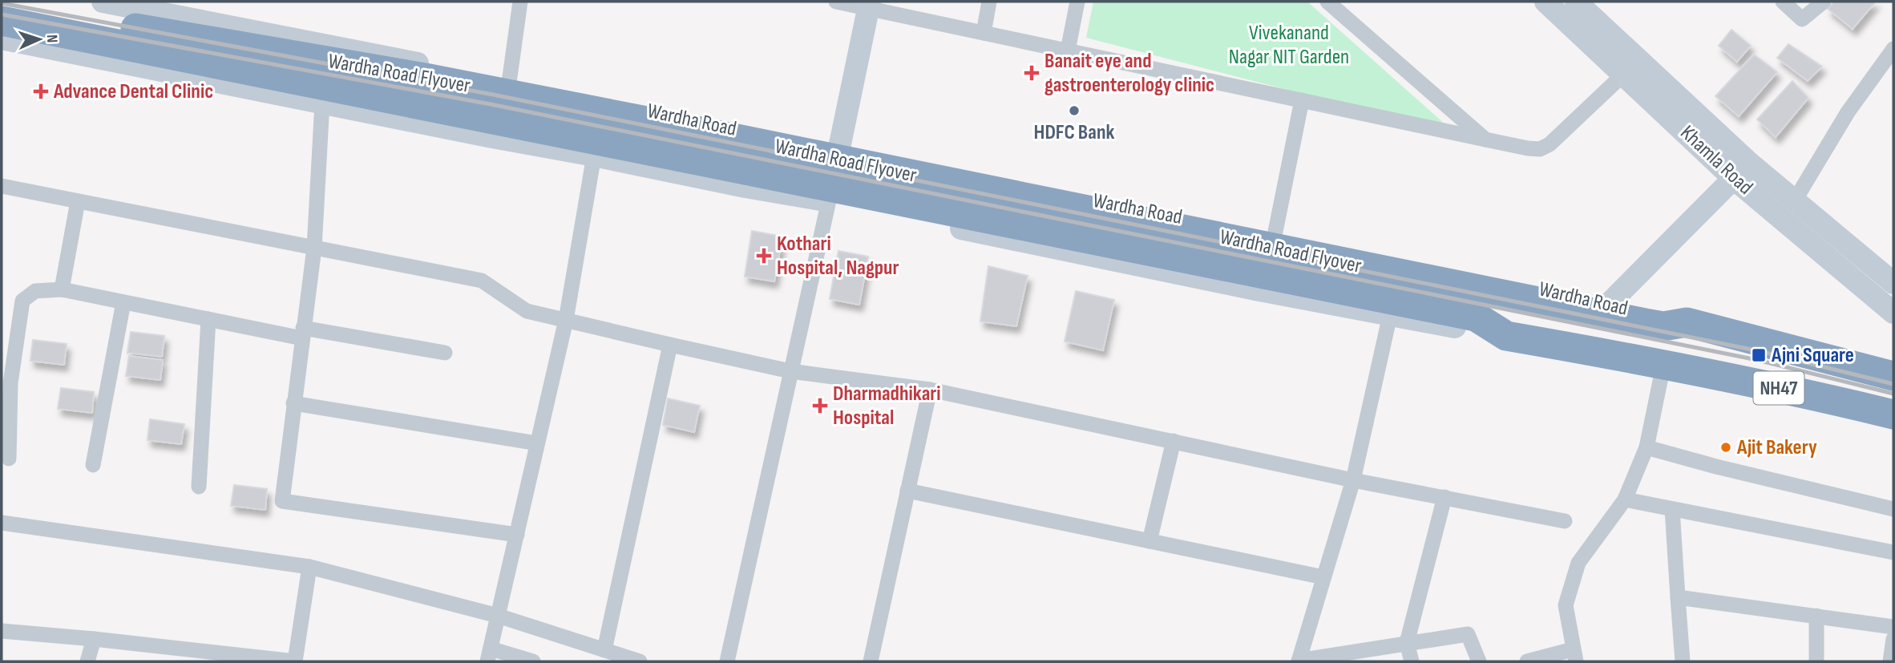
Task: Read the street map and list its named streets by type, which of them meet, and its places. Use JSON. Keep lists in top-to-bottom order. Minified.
{"streets":{"highway":["Wardha Road Flyover","Wardha Road","NH47"],"street":["Khamla Road"]},"crossings":[["Wardha Road Flyover","Wardha Road"],["Wardha Road Flyover","NH47"]],"parks":["Vivekanand Nagar NIT Garden"],"places":{"health":["Banait eye and gastroenterology clinic","Advance Dental Clinic","Kothari Hospital, Nagpur","Dharmadhikari Hospital"],"other":["HDFC Bank","Ajit Bakery"],"transit":["Ajni Square"]},"north":"right"}
